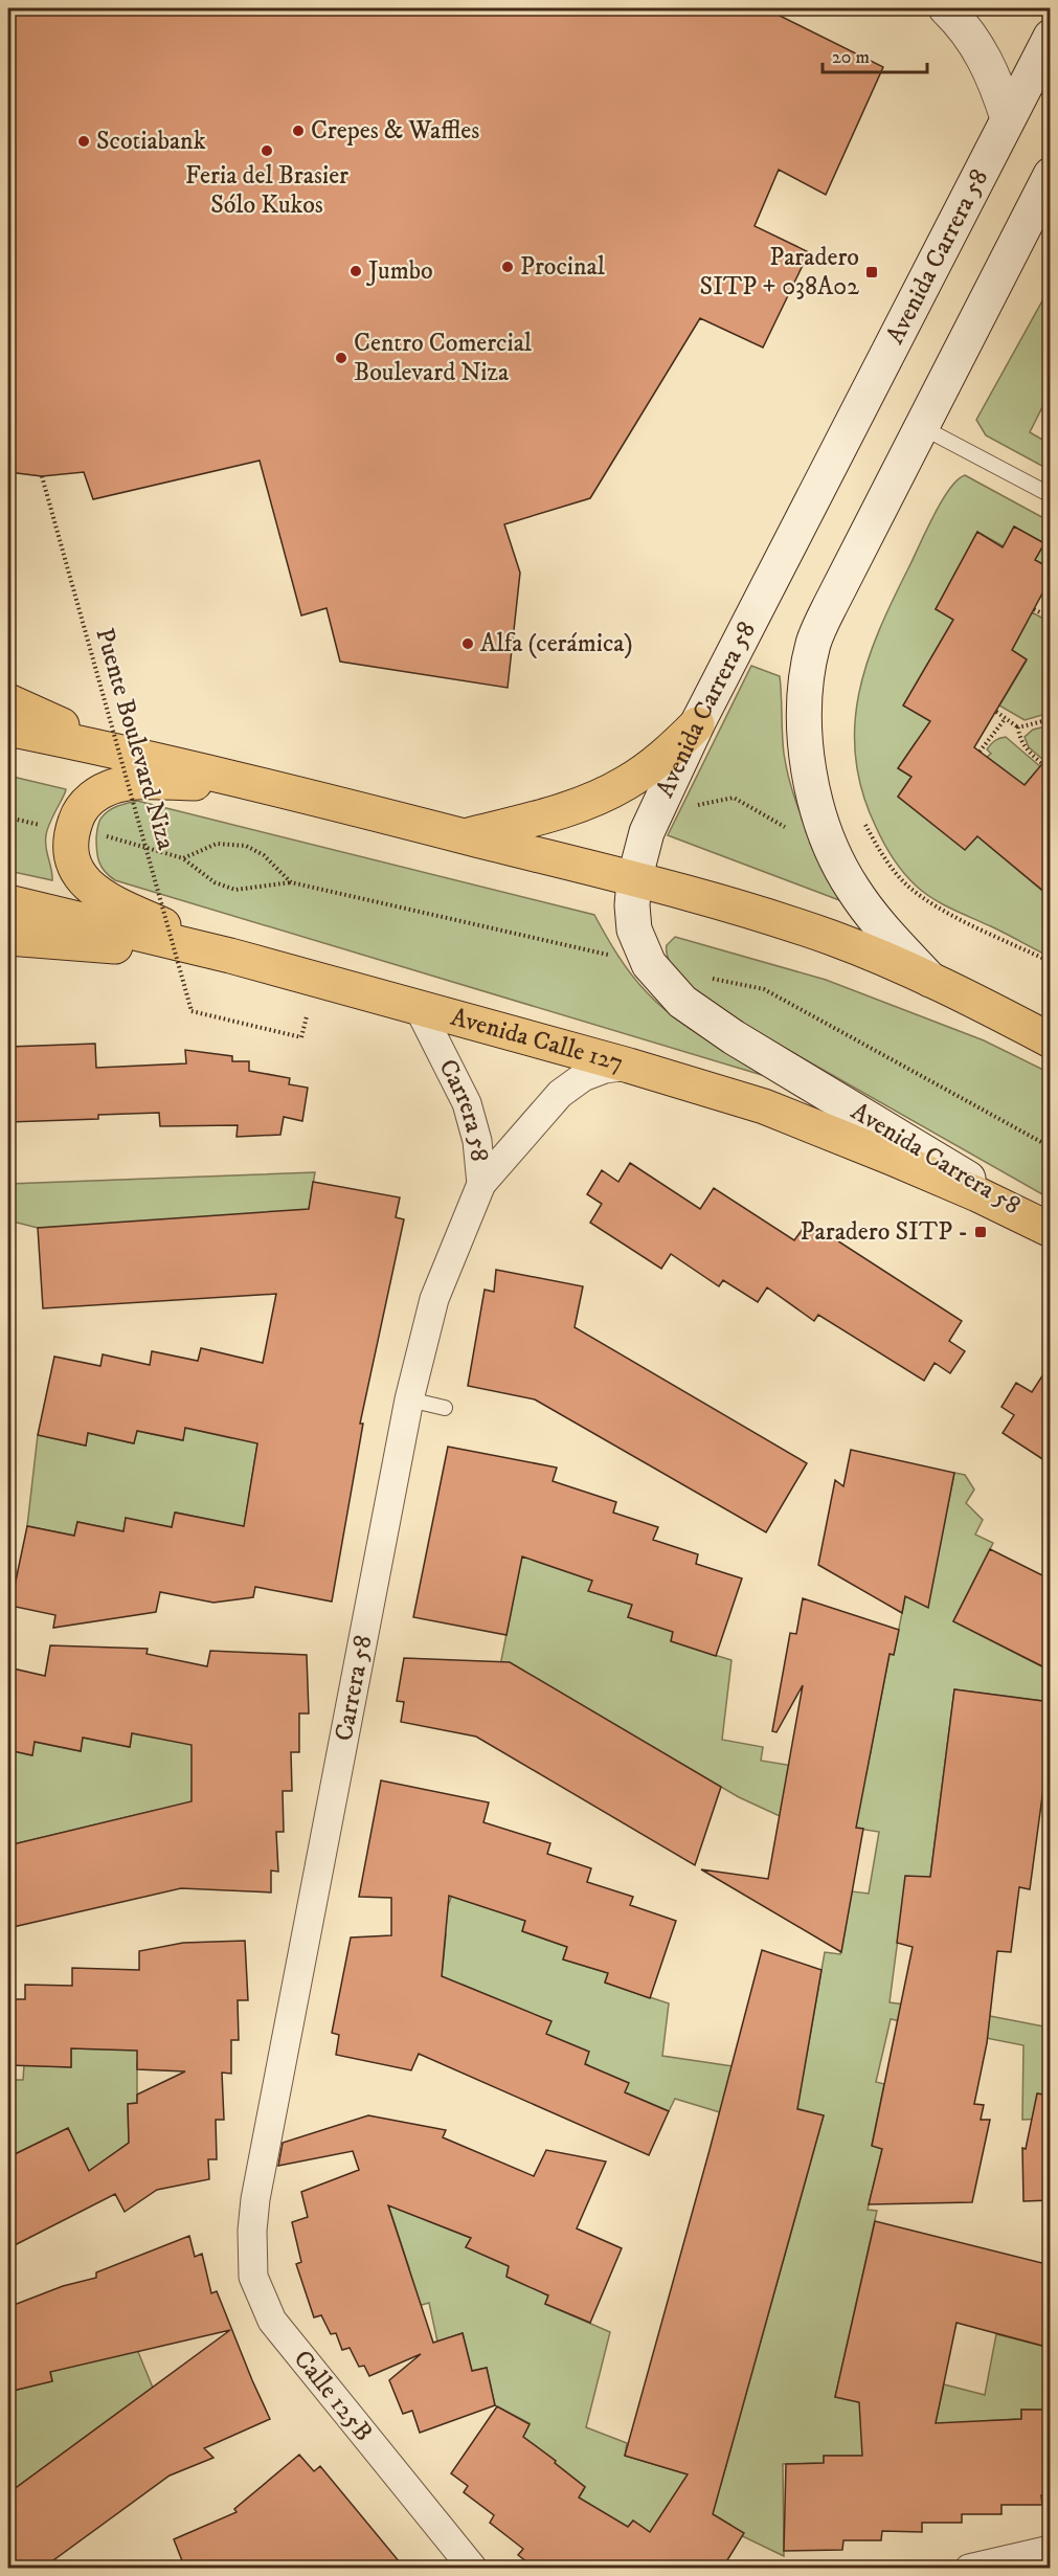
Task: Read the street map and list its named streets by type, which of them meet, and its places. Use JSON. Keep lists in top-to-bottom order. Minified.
{"streets":{"main road":["Avenida Carrera 58","Avenida Calle 127"],"street":["Carrera 58","Calle 125B"],"path":["Puente Boulevard Niza"]},"crossings":[["Avenida Carrera 58","Avenida Calle 127"],["Avenida Calle 127","Carrera 58"],["Carrera 58","Calle 125B"]],"places":{"other":["Crepes & Waffles","Scotiabank","Feria del Brasier Sólo Kukos","Procinal","Jumbo","Centro Comercial Boulevard Niza","Alfa (cerámica)"],"transit":["Paradero SITP + 038A02","Paradero SITP -"]},"scale_bar":"20 m"}
